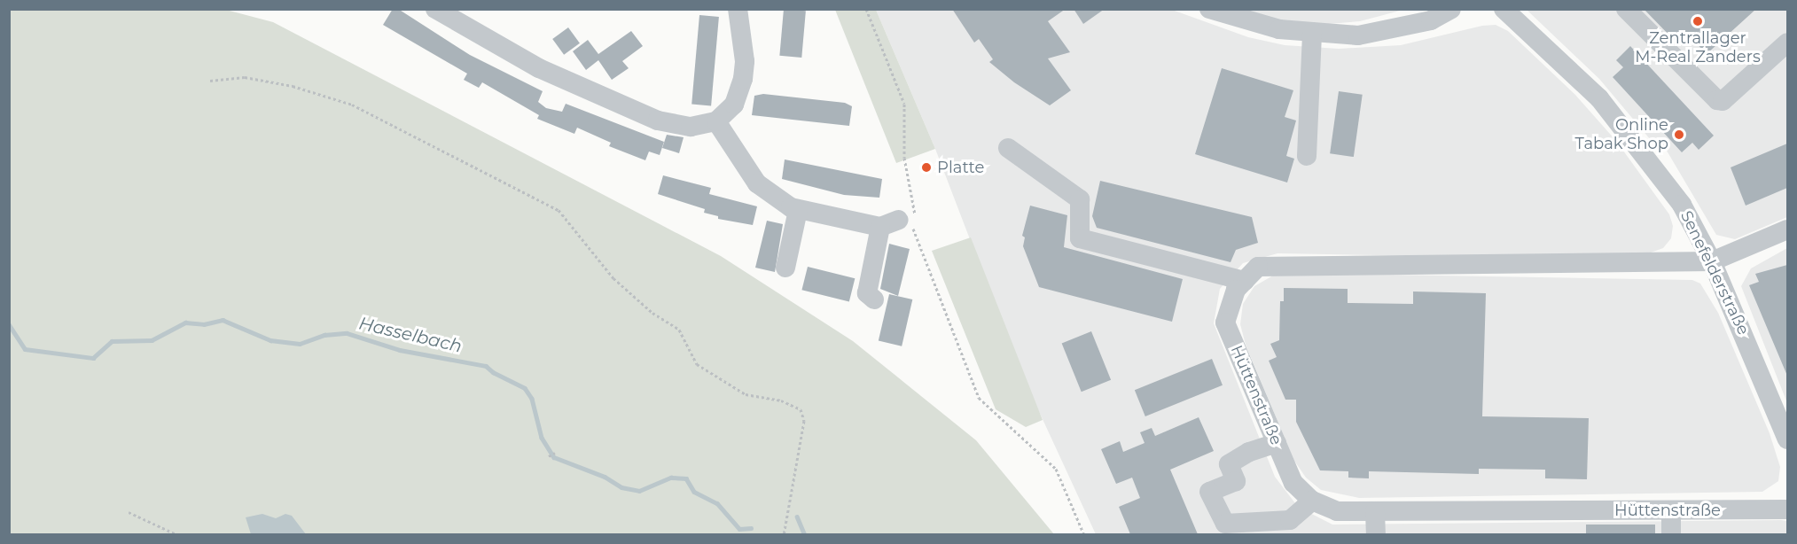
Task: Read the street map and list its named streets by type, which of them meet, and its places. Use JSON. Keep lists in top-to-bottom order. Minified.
{"streets":{"street":["Senefelderstraße","Hüttenstraße"]},"crossings":[["Senefelderstraße","Hüttenstraße"]],"water":["Hasselbach"],"places":["Zentrallager M-Real Zanders","Online Tabak Shop","Platte"]}
